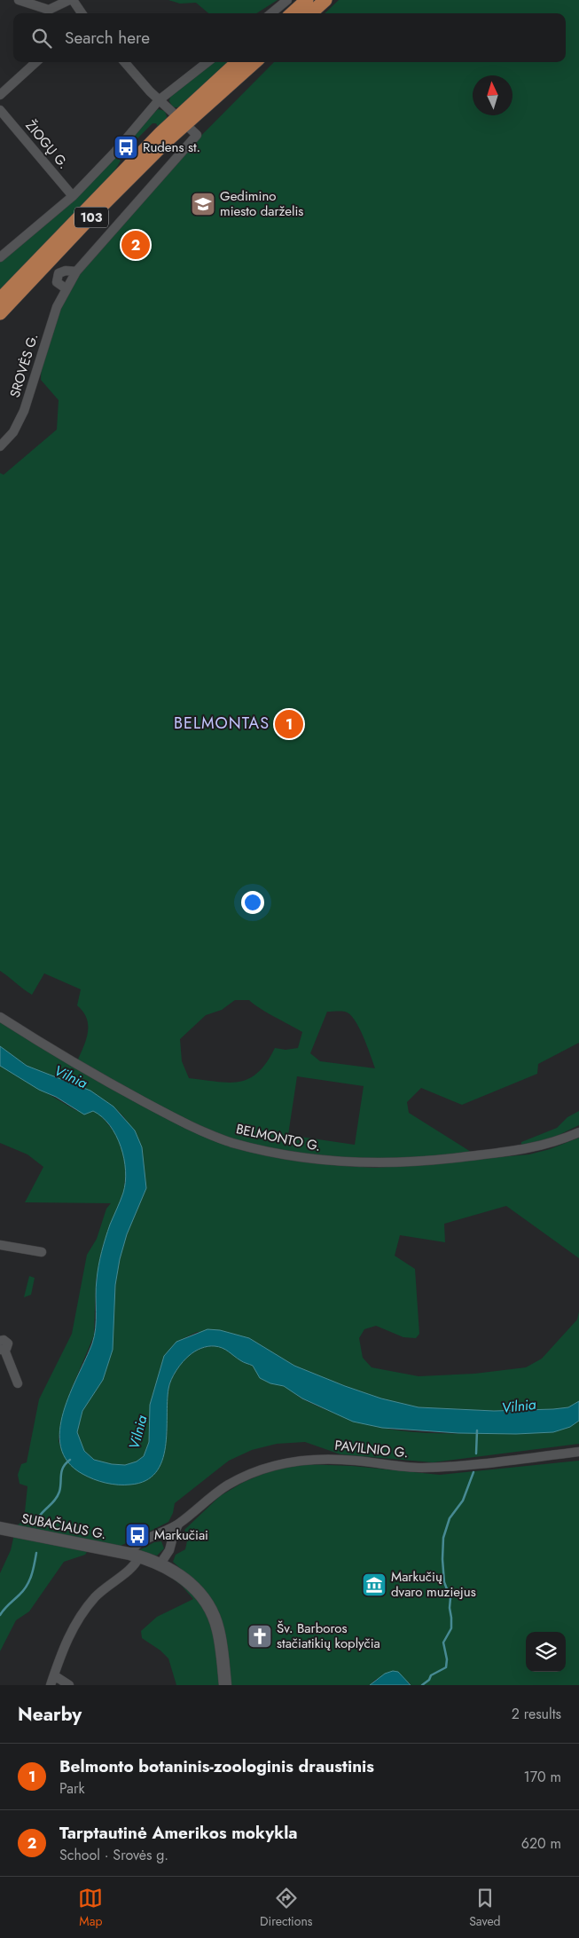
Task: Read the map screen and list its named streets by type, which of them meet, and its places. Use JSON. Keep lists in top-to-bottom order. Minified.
{"streets":{"main road":["103"],"street":["ŽIOGŲ G.","SROVĖS G.","BELMONTO G.","PAVILNIO G.","SUBAČIAUS G."]},"crossings":[["103","SROVĖS G."],["PAVILNIO G.","SUBAČIAUS G."]],"districts":["BELMONTAS"],"water":["Vilnia"],"places":{"bus stop":["Rudens st.","Markučiai"],"school or university":["Gedimino miesto darželis"],"museum":["Markučių dvaro muziejus"],"church":["Šv. Barboros stačiatikių koplyčia"]},"north":"top","page":{"search":"Search here","pins":["2","1"],"heading":["Nearby","2 results"],"list":[{"mark":"1","name":"Belmonto botaninis-zoologinis draustinis","note":"Park","value":"170 m"},{"mark":"2","name":"Tarptautinė Amerikos mokykla","note":"School · Srovės g.","value":"620 m"}],"nav":["Map","Directions","Saved"]}}
